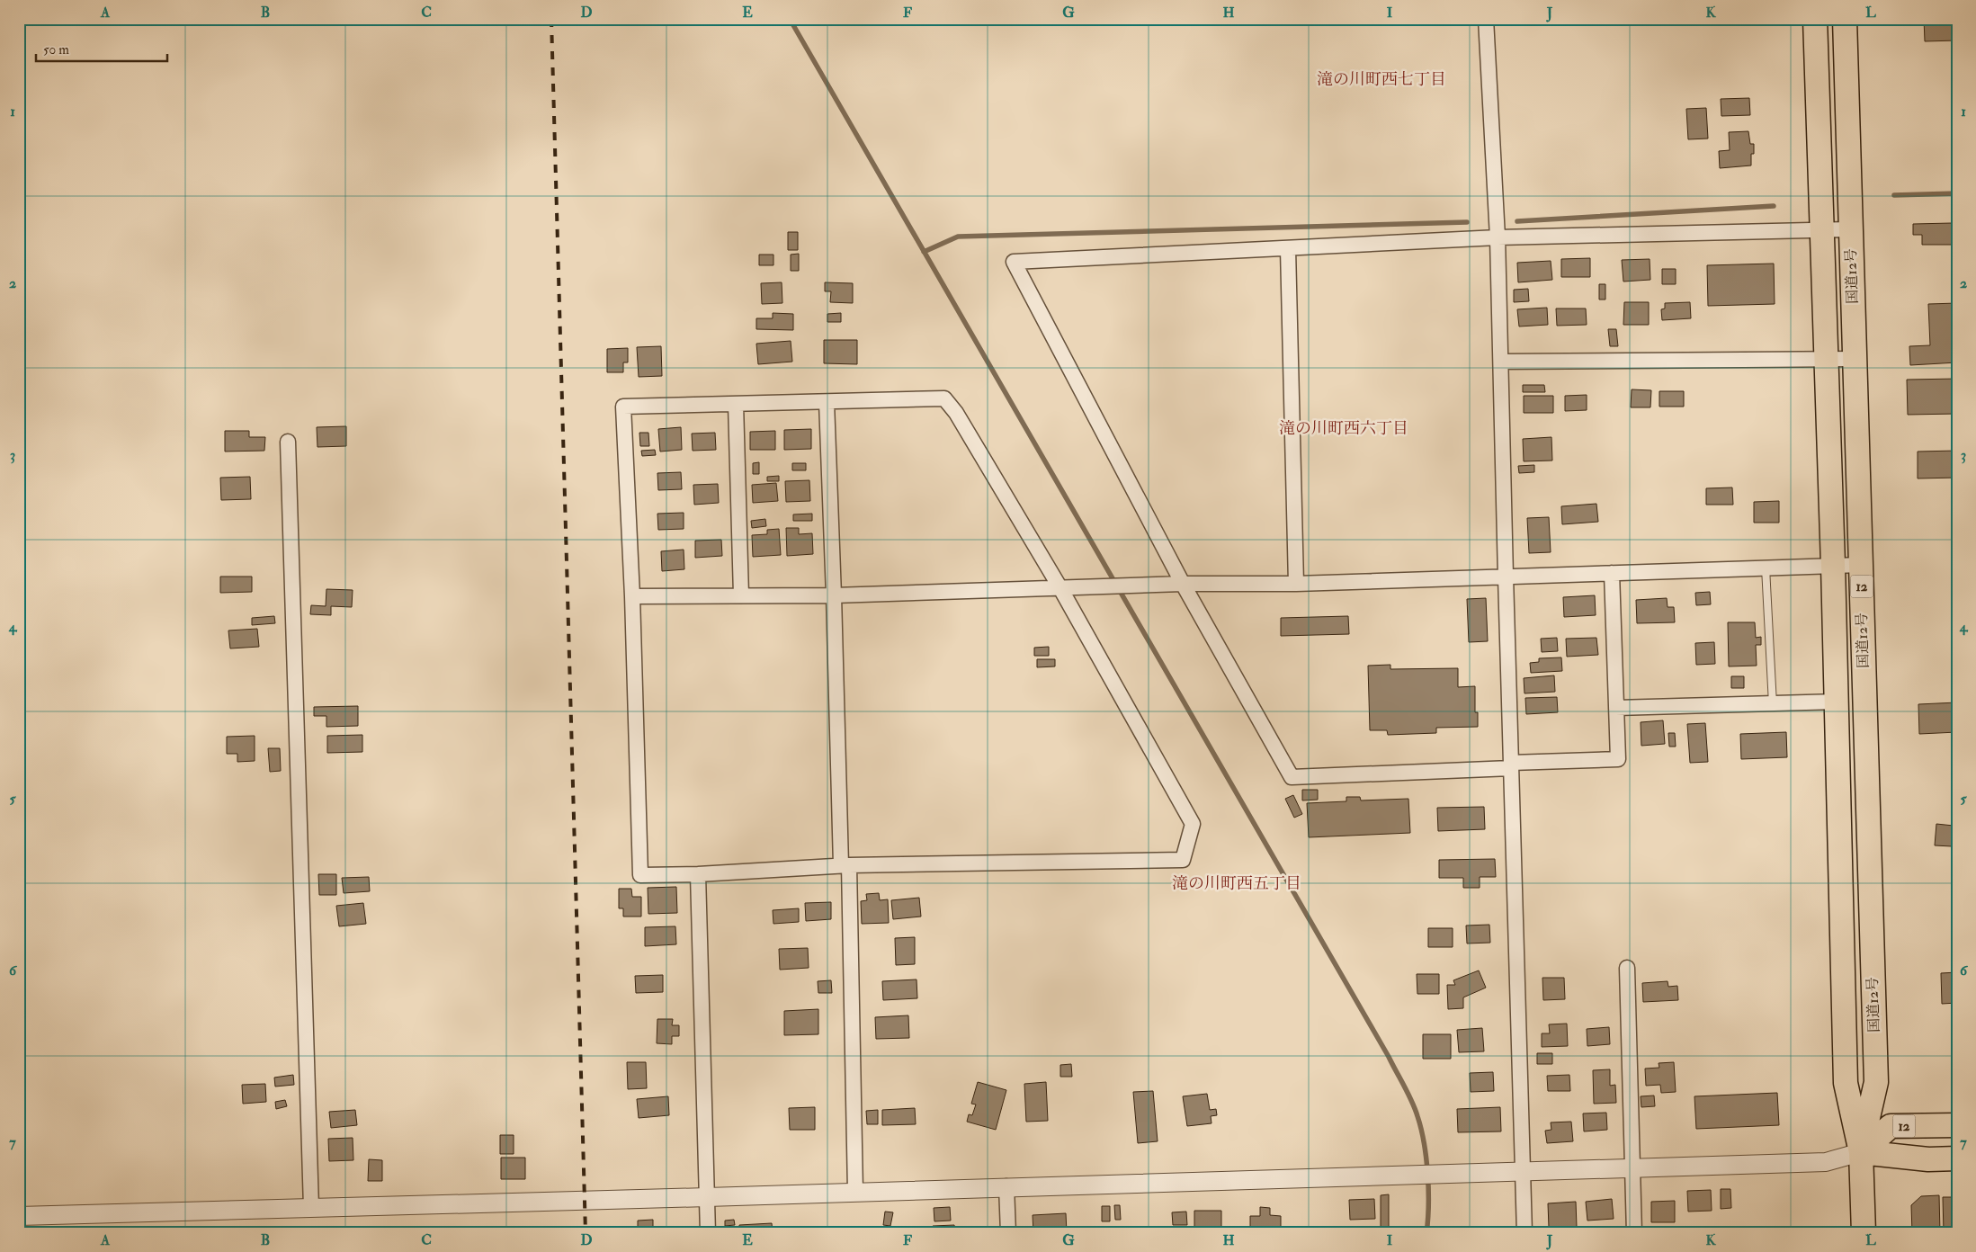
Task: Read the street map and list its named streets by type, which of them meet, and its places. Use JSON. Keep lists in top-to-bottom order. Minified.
{"streets":{"highway":["国道12号","12"]},"crossings":[["国道12号","12"]],"districts":["滝の川町西七丁目","滝の川町西六丁目","滝の川町西五丁目"],"scale_bar":"50 m","grid":{"columns":["A","B","C","D","E","F","G","H","I","J","K","L"],"rows":["1","2","3","4","5","6","7"]}}
